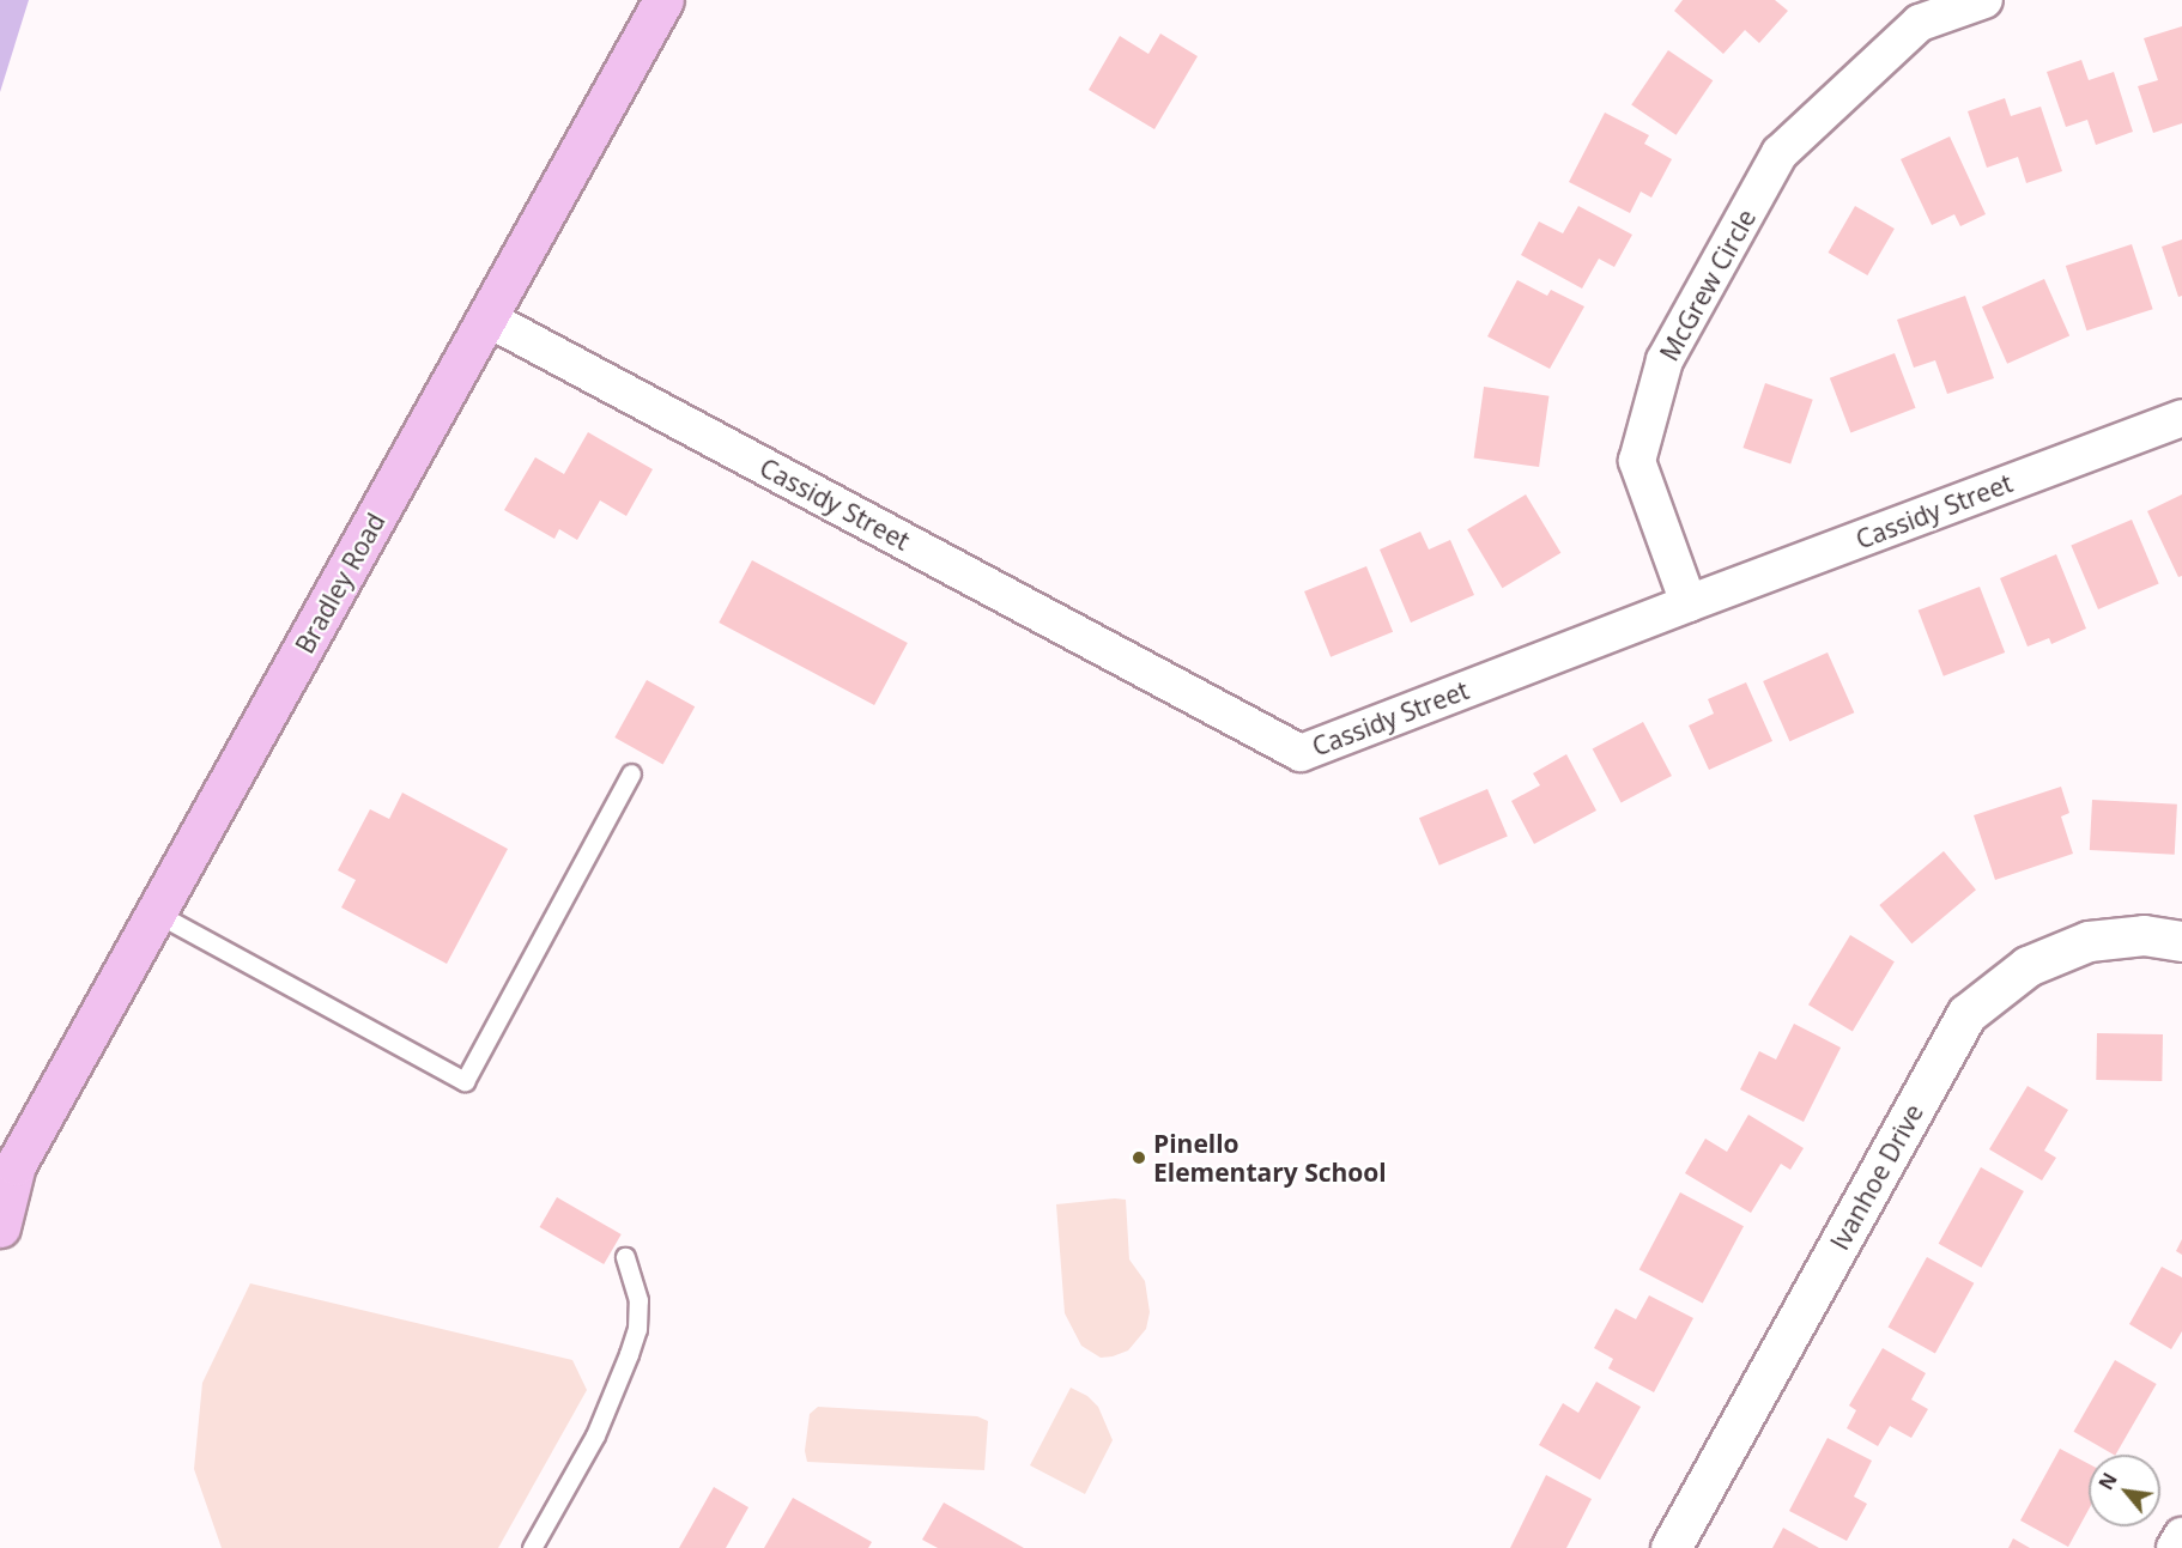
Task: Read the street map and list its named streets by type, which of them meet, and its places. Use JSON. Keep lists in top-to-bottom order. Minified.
{"streets":{"main road":["Bradley Road"],"street":["McGrew Circle","Cassidy Street","Ivanhoe Drive"]},"crossings":[["McGrew Circle","Cassidy Street"],["Cassidy Street","Bradley Road"]],"places":["Pinello Elementary School"],"north":"top left"}
